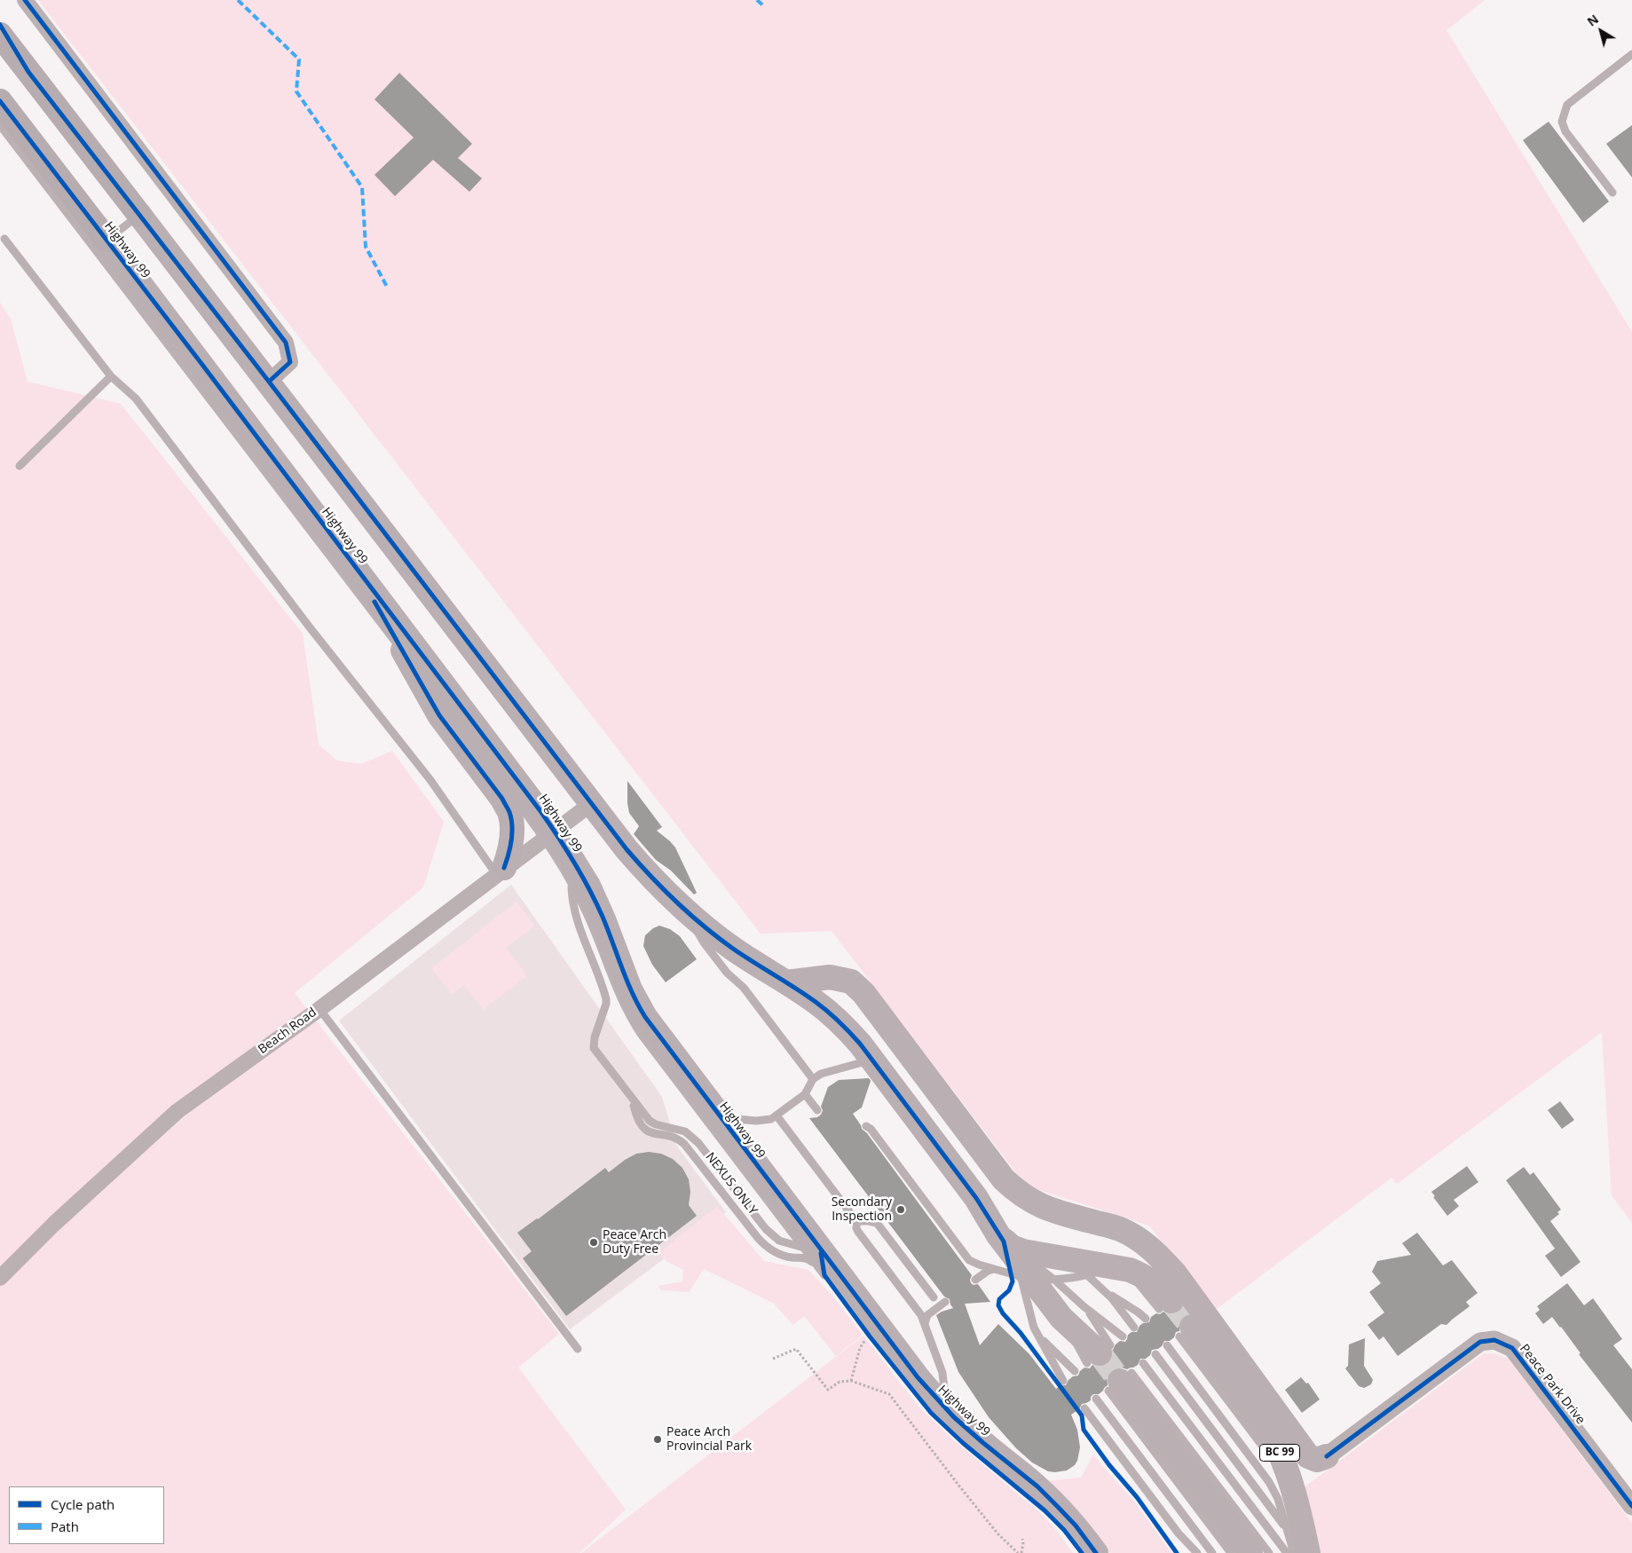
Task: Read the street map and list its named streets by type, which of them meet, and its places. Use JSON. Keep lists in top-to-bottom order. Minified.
{"streets":{"highway":["Highway 99","BC 99"],"street":["Beach Road","Peace Park Drive"],"lane":["NEXUS ONLY"]},"crossings":[["Highway 99","Beach Road"],["Highway 99","NEXUS ONLY"],["Beach Road","NEXUS ONLY"]],"places":["Secondary Inspection","Peace Arch Duty Free","Peace Arch Provincial Park"],"legend":["Cycle path","Path"],"north":"top left"}
